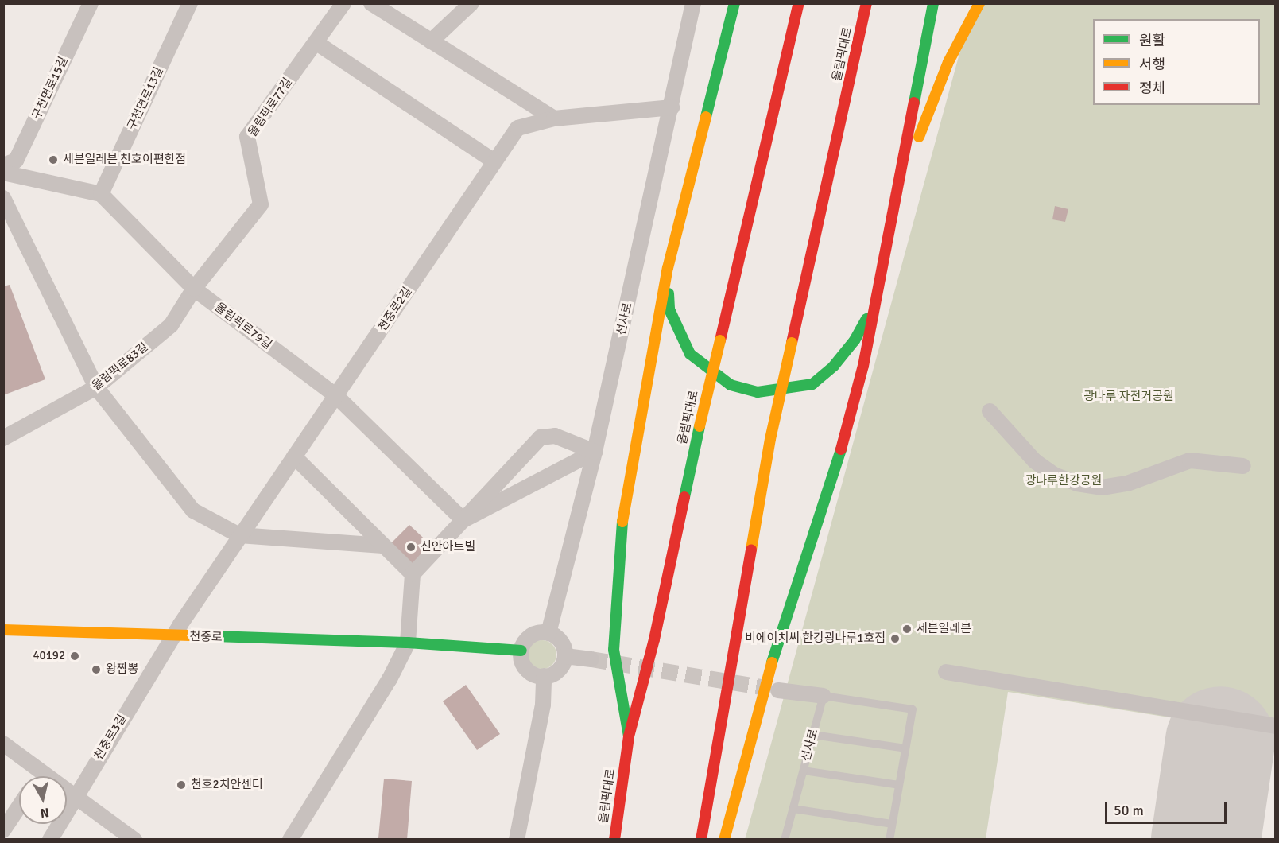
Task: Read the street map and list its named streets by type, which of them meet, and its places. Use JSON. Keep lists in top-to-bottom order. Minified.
{"streets":{"main road":["올림픽대로","천중로"],"street":["구천면로15길","구천면로13길","올림픽로77길","천중로2길","선사로","올림픽로79길","올림픽로83길","천중로3길"]},"crossings":[["구천면로13길","올림픽로79길"],["올림픽로77길","올림픽로79길"],["올림픽로77길","올림픽로83길"],["천중로2길","선사로"],["천중로2길","올림픽로79길"],["천중로2길","천중로"],["천중로2길","천중로3길"],["선사로","천중로"],["올림픽로79길","올림픽로83길"],["천중로","천중로3길"]],"parks":["광나루 자전거공원","광나루한강공원"],"places":["세븐일레븐 천호이편한점","신안아트빌","세븐일레븐","비에이치씨 한강광나루1호점","40192","왕짬뽕","천호2치안센터"],"legend":["원활","서행","정체"],"scale_bar":"50 m","north":"bottom"}
